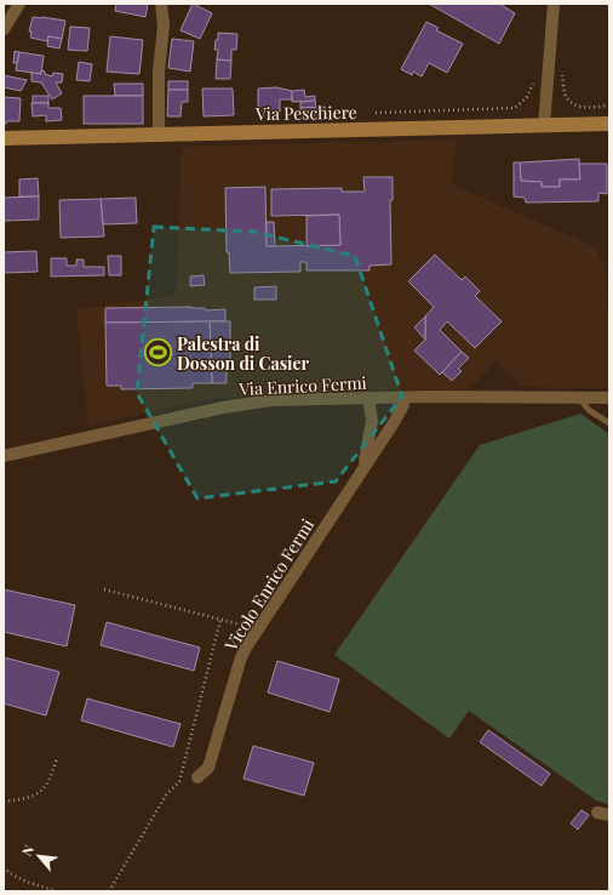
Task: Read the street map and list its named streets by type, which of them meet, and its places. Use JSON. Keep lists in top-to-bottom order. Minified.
{"streets":{"street":["Via Peschiere","Via Enrico Fermi","Vicolo Enrico Fermi"]},"crossings":[["Via Enrico Fermi","Vicolo Enrico Fermi"]],"places":{"sports":["Palestra di Dosson di Casier"]},"north":"top left"}
